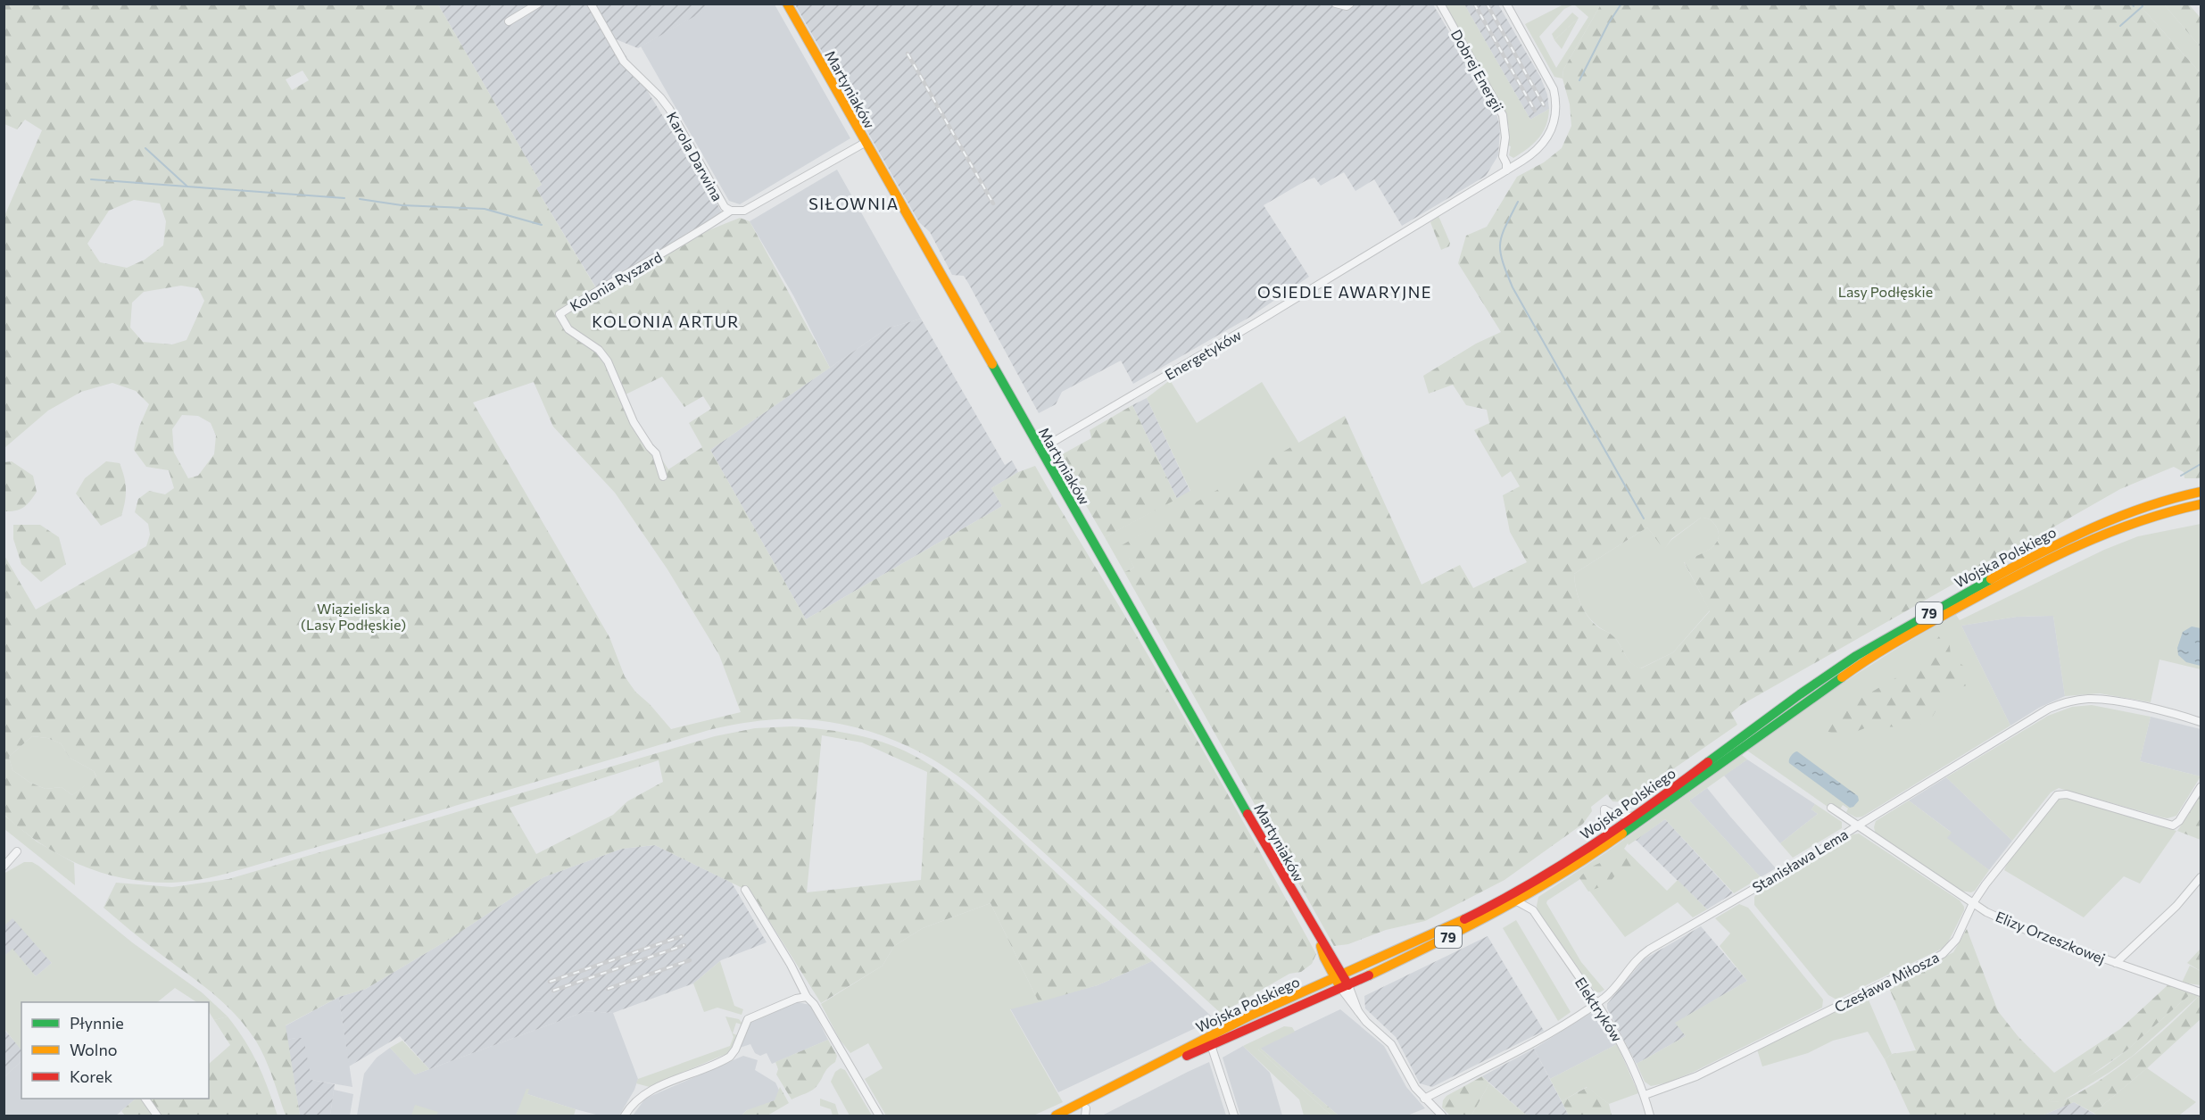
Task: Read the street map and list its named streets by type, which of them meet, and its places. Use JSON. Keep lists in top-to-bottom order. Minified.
{"streets":{"main road":["Martyniaków","Wojska Polskiego","79"],"street":["Dobrej Energii","Karola Darwina","Kolonia Ryszard","Energetyków","Stanisława Lema","Elizy Orzeszkowej","Czesława Miłosza","Elektryków"]},"crossings":[["Dobrej Energii","Energetyków"],["Martyniaków","Karola Darwina"],["Martyniaków","Energetyków"],["Martyniaków","Wojska Polskiego"],["Karola Darwina","Kolonia Ryszard"],["Wojska Polskiego","Elektryków"],["Stanisława Lema","Elizy Orzeszkowej"],["Stanisława Lema","Elektryków"],["Elizy Orzeszkowej","Czesława Miłosza"],["Czesława Miłosza","Elektryków"]],"districts":["SIŁOWNIA","OSIEDLE AWARYJNE","KOLONIA ARTUR"],"parks":["Lasy Podłęskie","Wiązieliska (Lasy Podłęskie)"],"legend":["Płynnie","Wolno","Korek"]}
